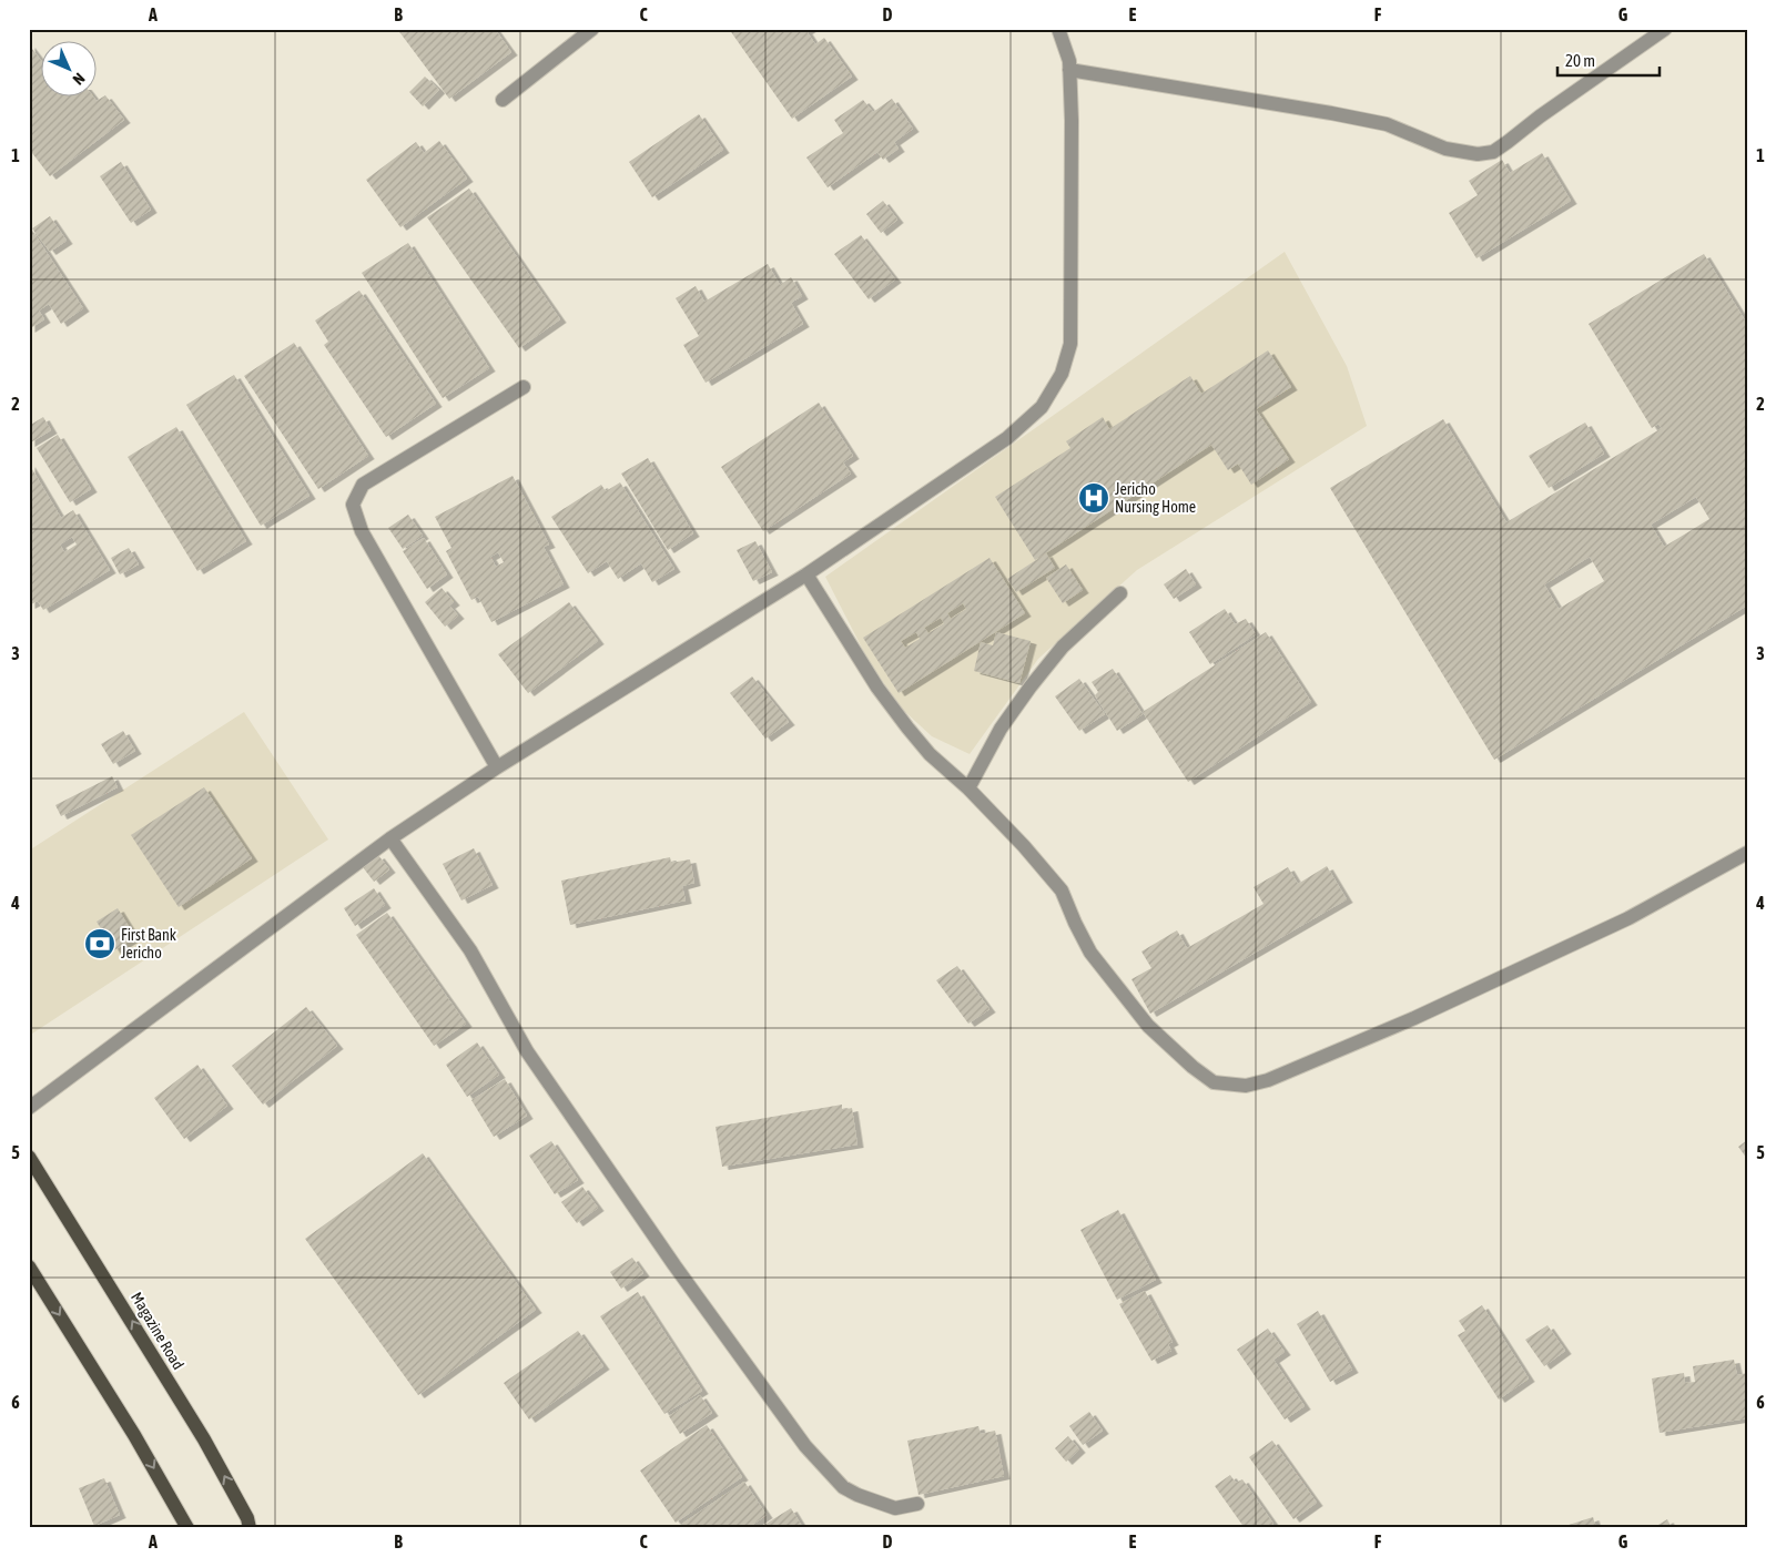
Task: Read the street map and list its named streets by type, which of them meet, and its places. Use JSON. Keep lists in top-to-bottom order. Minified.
{"streets":{"main road":["Magazine Road"]},"places":{"hospital":["Jericho Nursing Home"],"bank":["First Bank Jericho"]},"scale_bar":"20 m","north":"bottom right","grid":{"columns":["A","B","C","D","E","F","G"],"rows":["1","2","3","4","5","6"]}}
